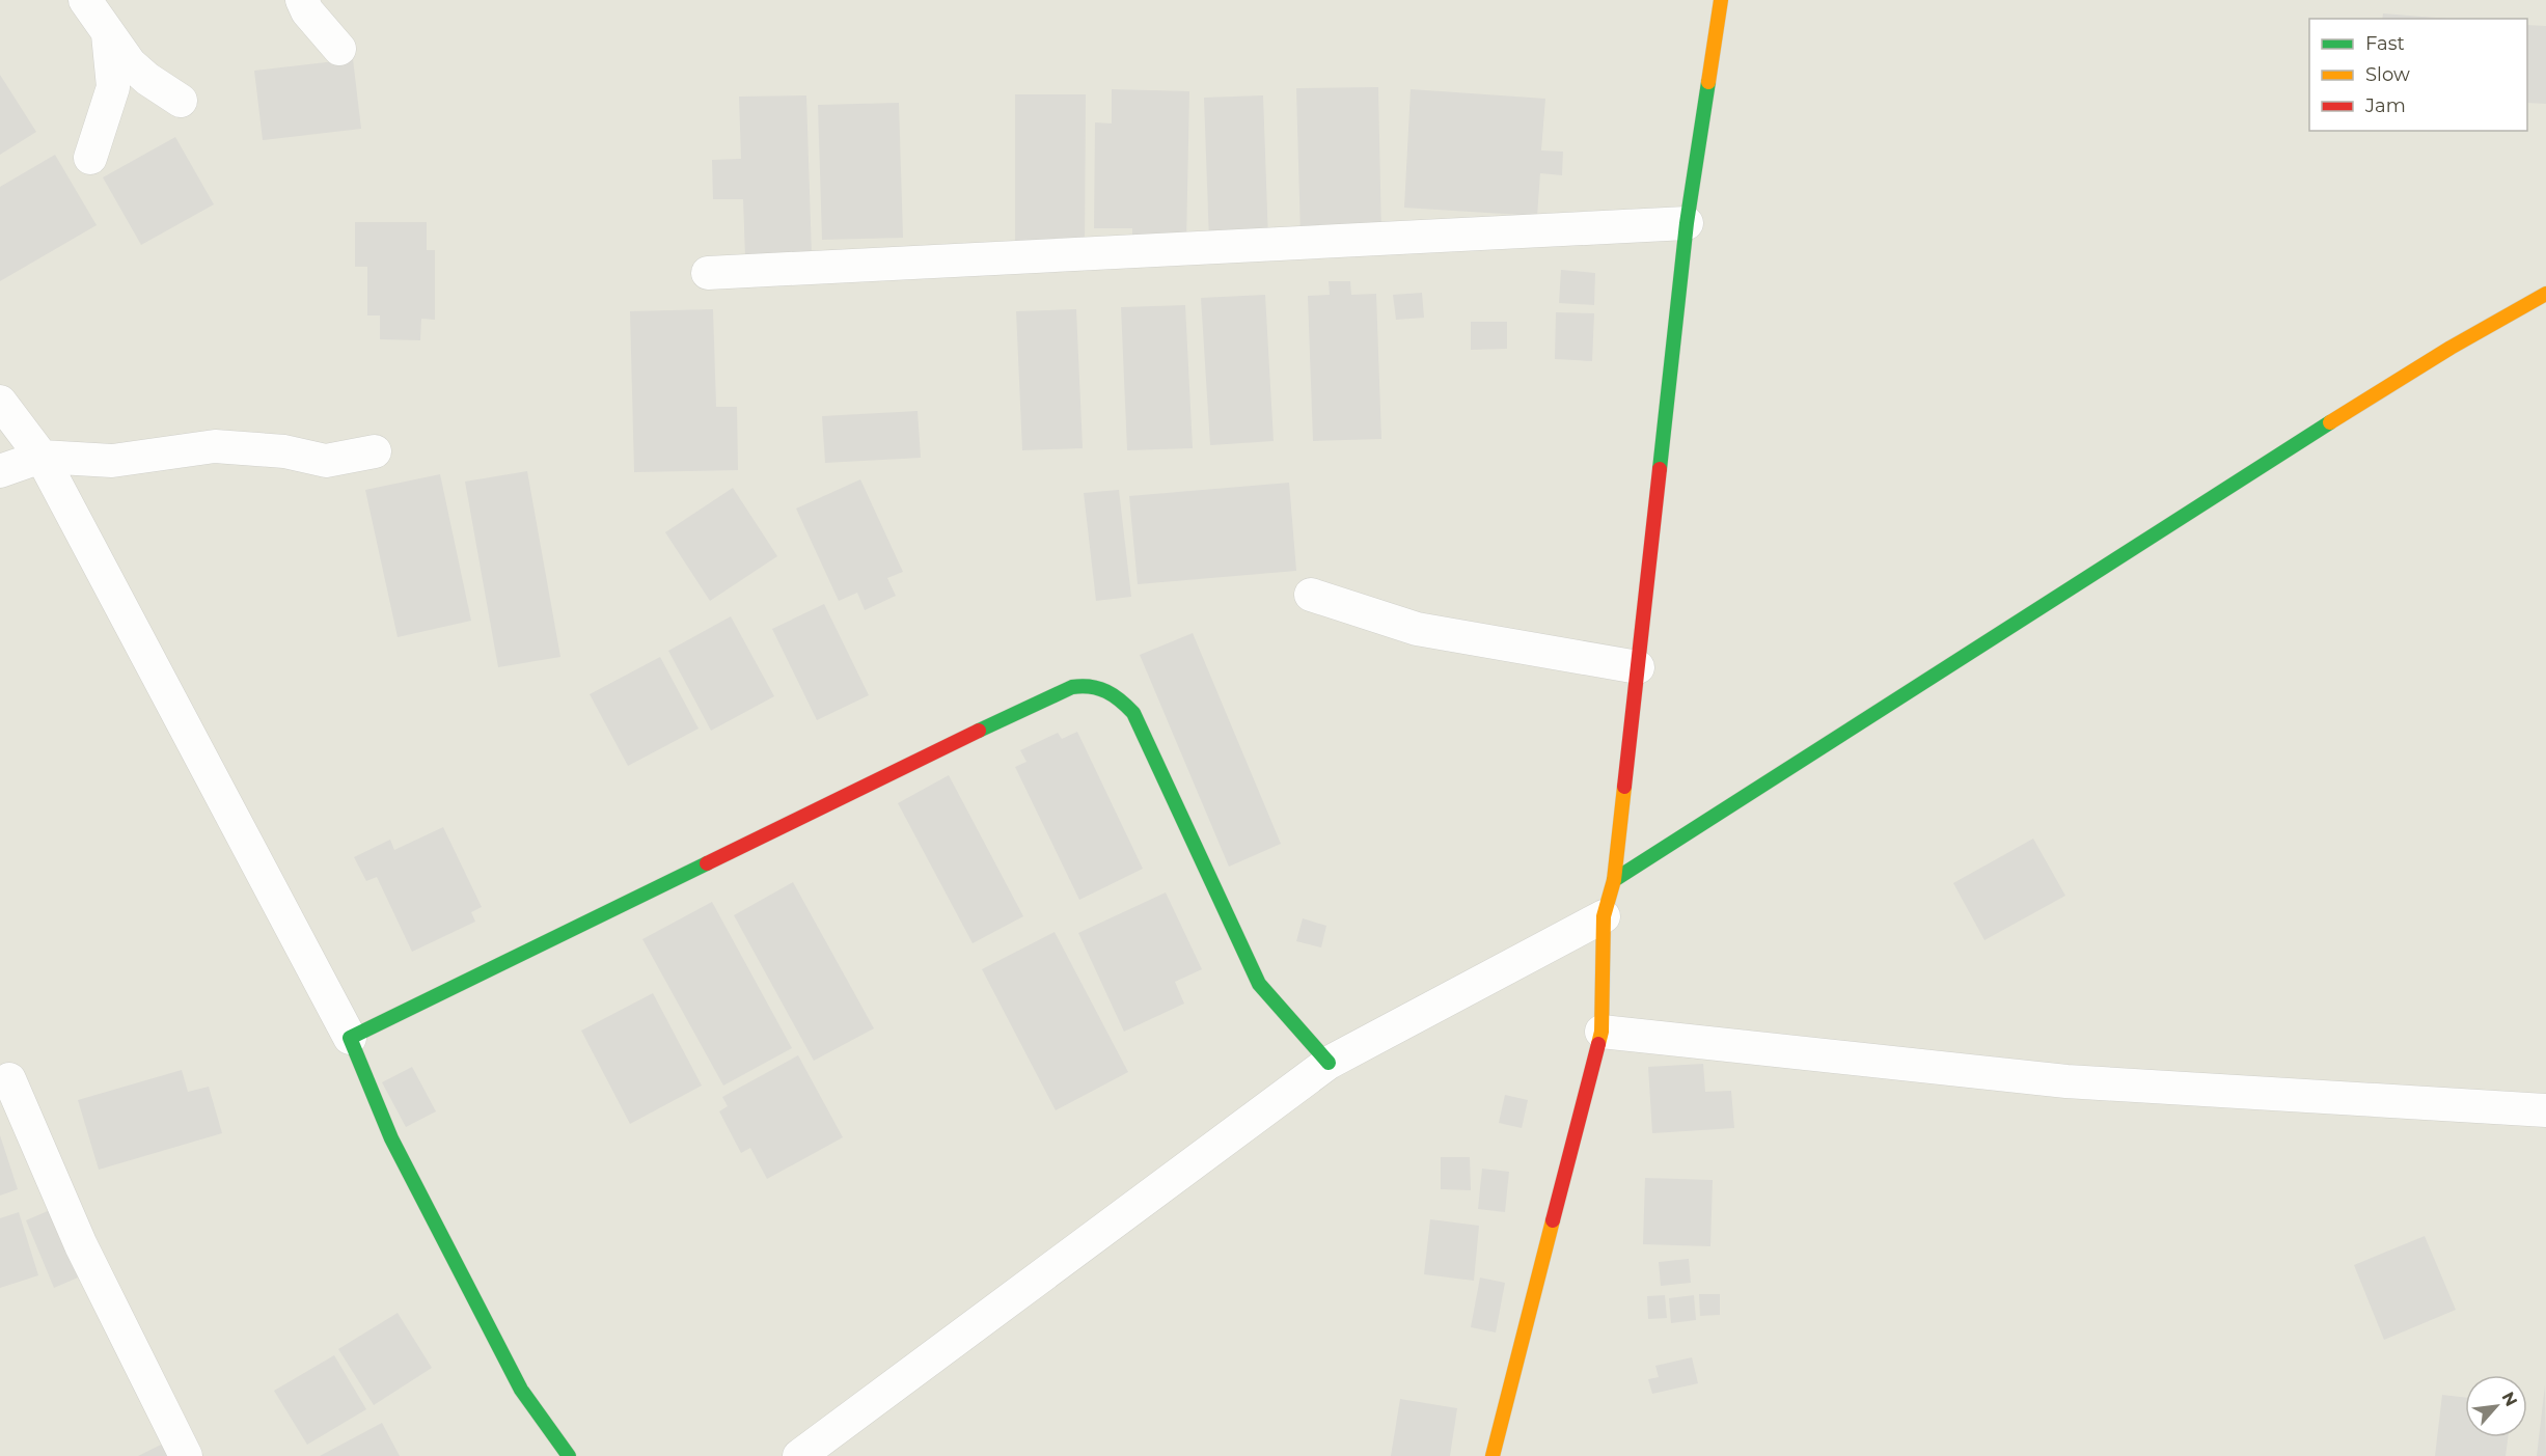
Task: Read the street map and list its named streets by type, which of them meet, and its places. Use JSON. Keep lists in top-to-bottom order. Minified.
{"legend":["Fast","Slow","Jam"],"north":"top right"}
